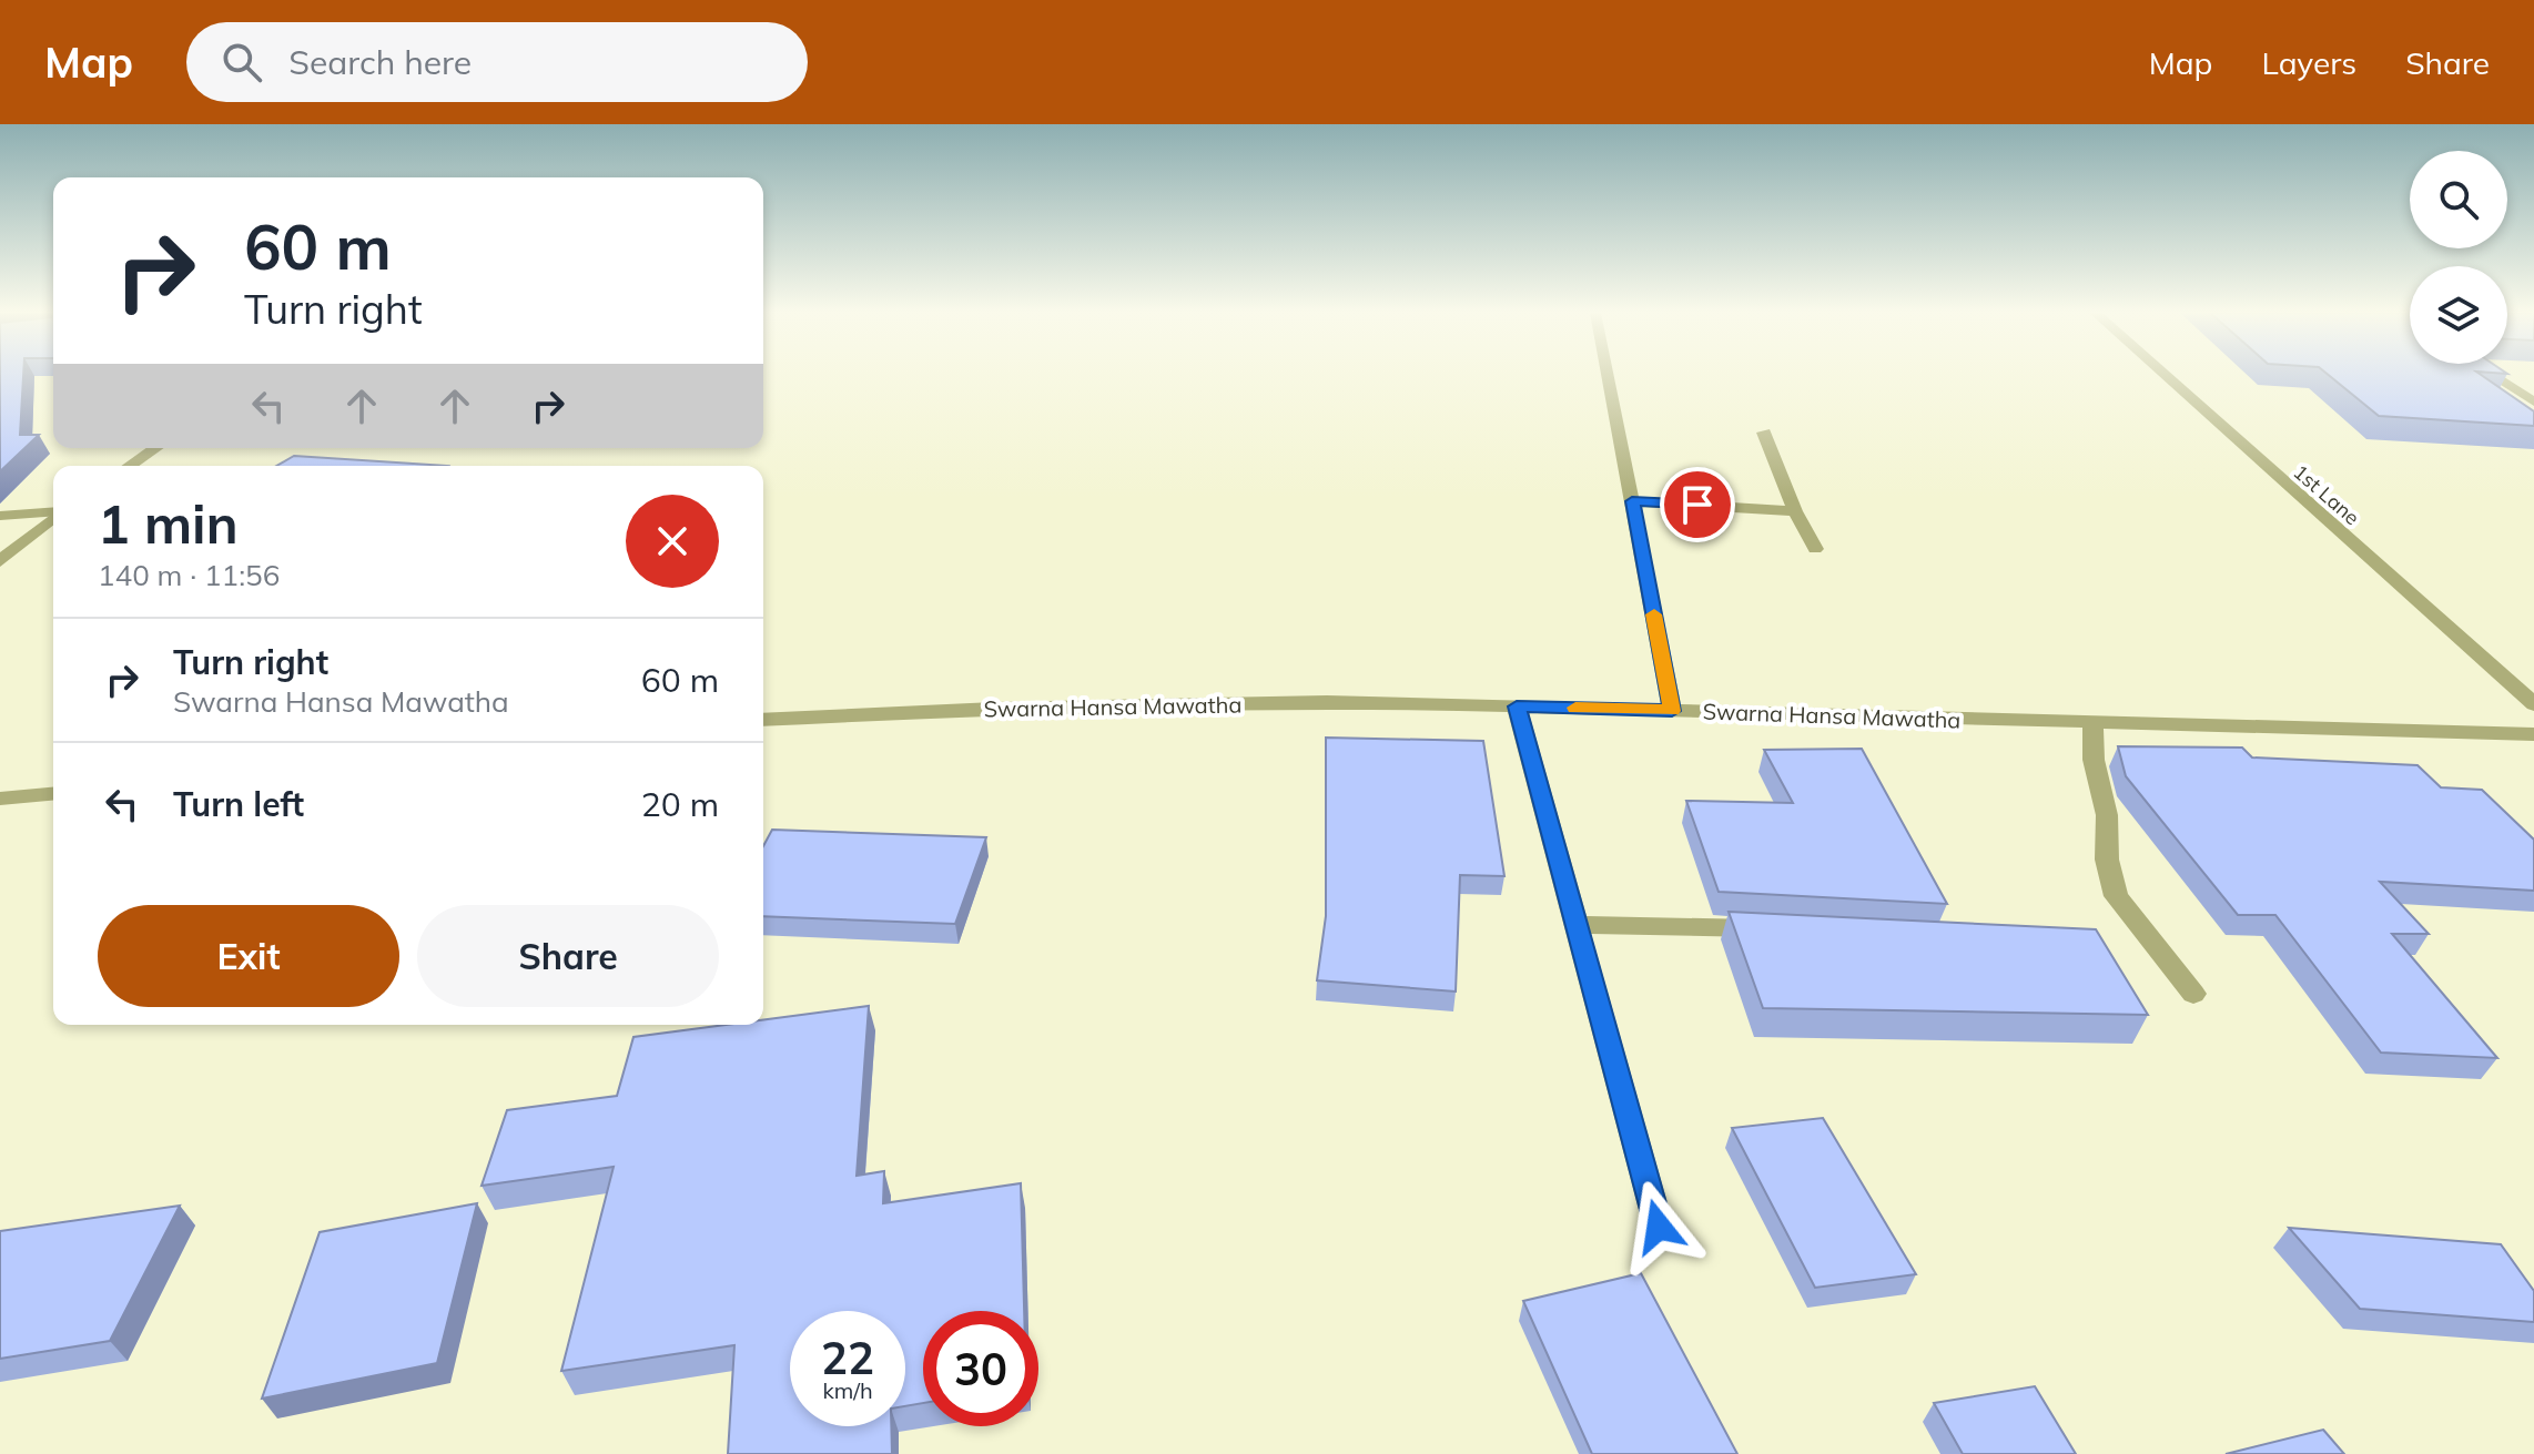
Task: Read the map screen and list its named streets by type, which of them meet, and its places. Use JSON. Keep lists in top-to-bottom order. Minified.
{"streets":{"street":["1st Lane","Swarna Hansa Mawatha"]},"page":{"header":"Map","search":"Search here","nav":["Map","Layers","Share"],"turn":["60 m","Turn right"],"heading":["1 min","140 m · 11:56"],"list":[{"name":"Turn right","note":"Swarna Hansa Mawatha","value":"60 m"},{"name":"Turn left","value":"20 m"}],"buttons":["Exit","Share"],"speed":"22 km/h","limit":"30"}}
